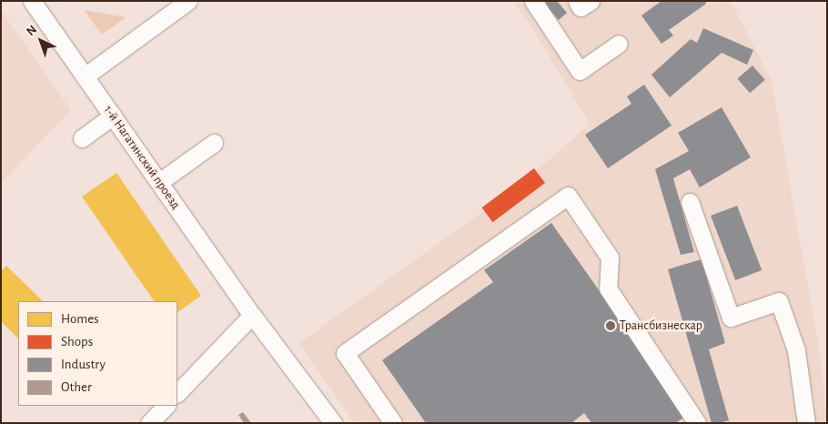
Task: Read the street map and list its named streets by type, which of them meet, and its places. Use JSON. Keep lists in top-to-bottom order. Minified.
{"streets":{"street":["1-й Нагатинский проезд"]},"places":["Трансбизнескар"],"legend":["Homes","Shops","Industry","Other"],"north":"top left"}
